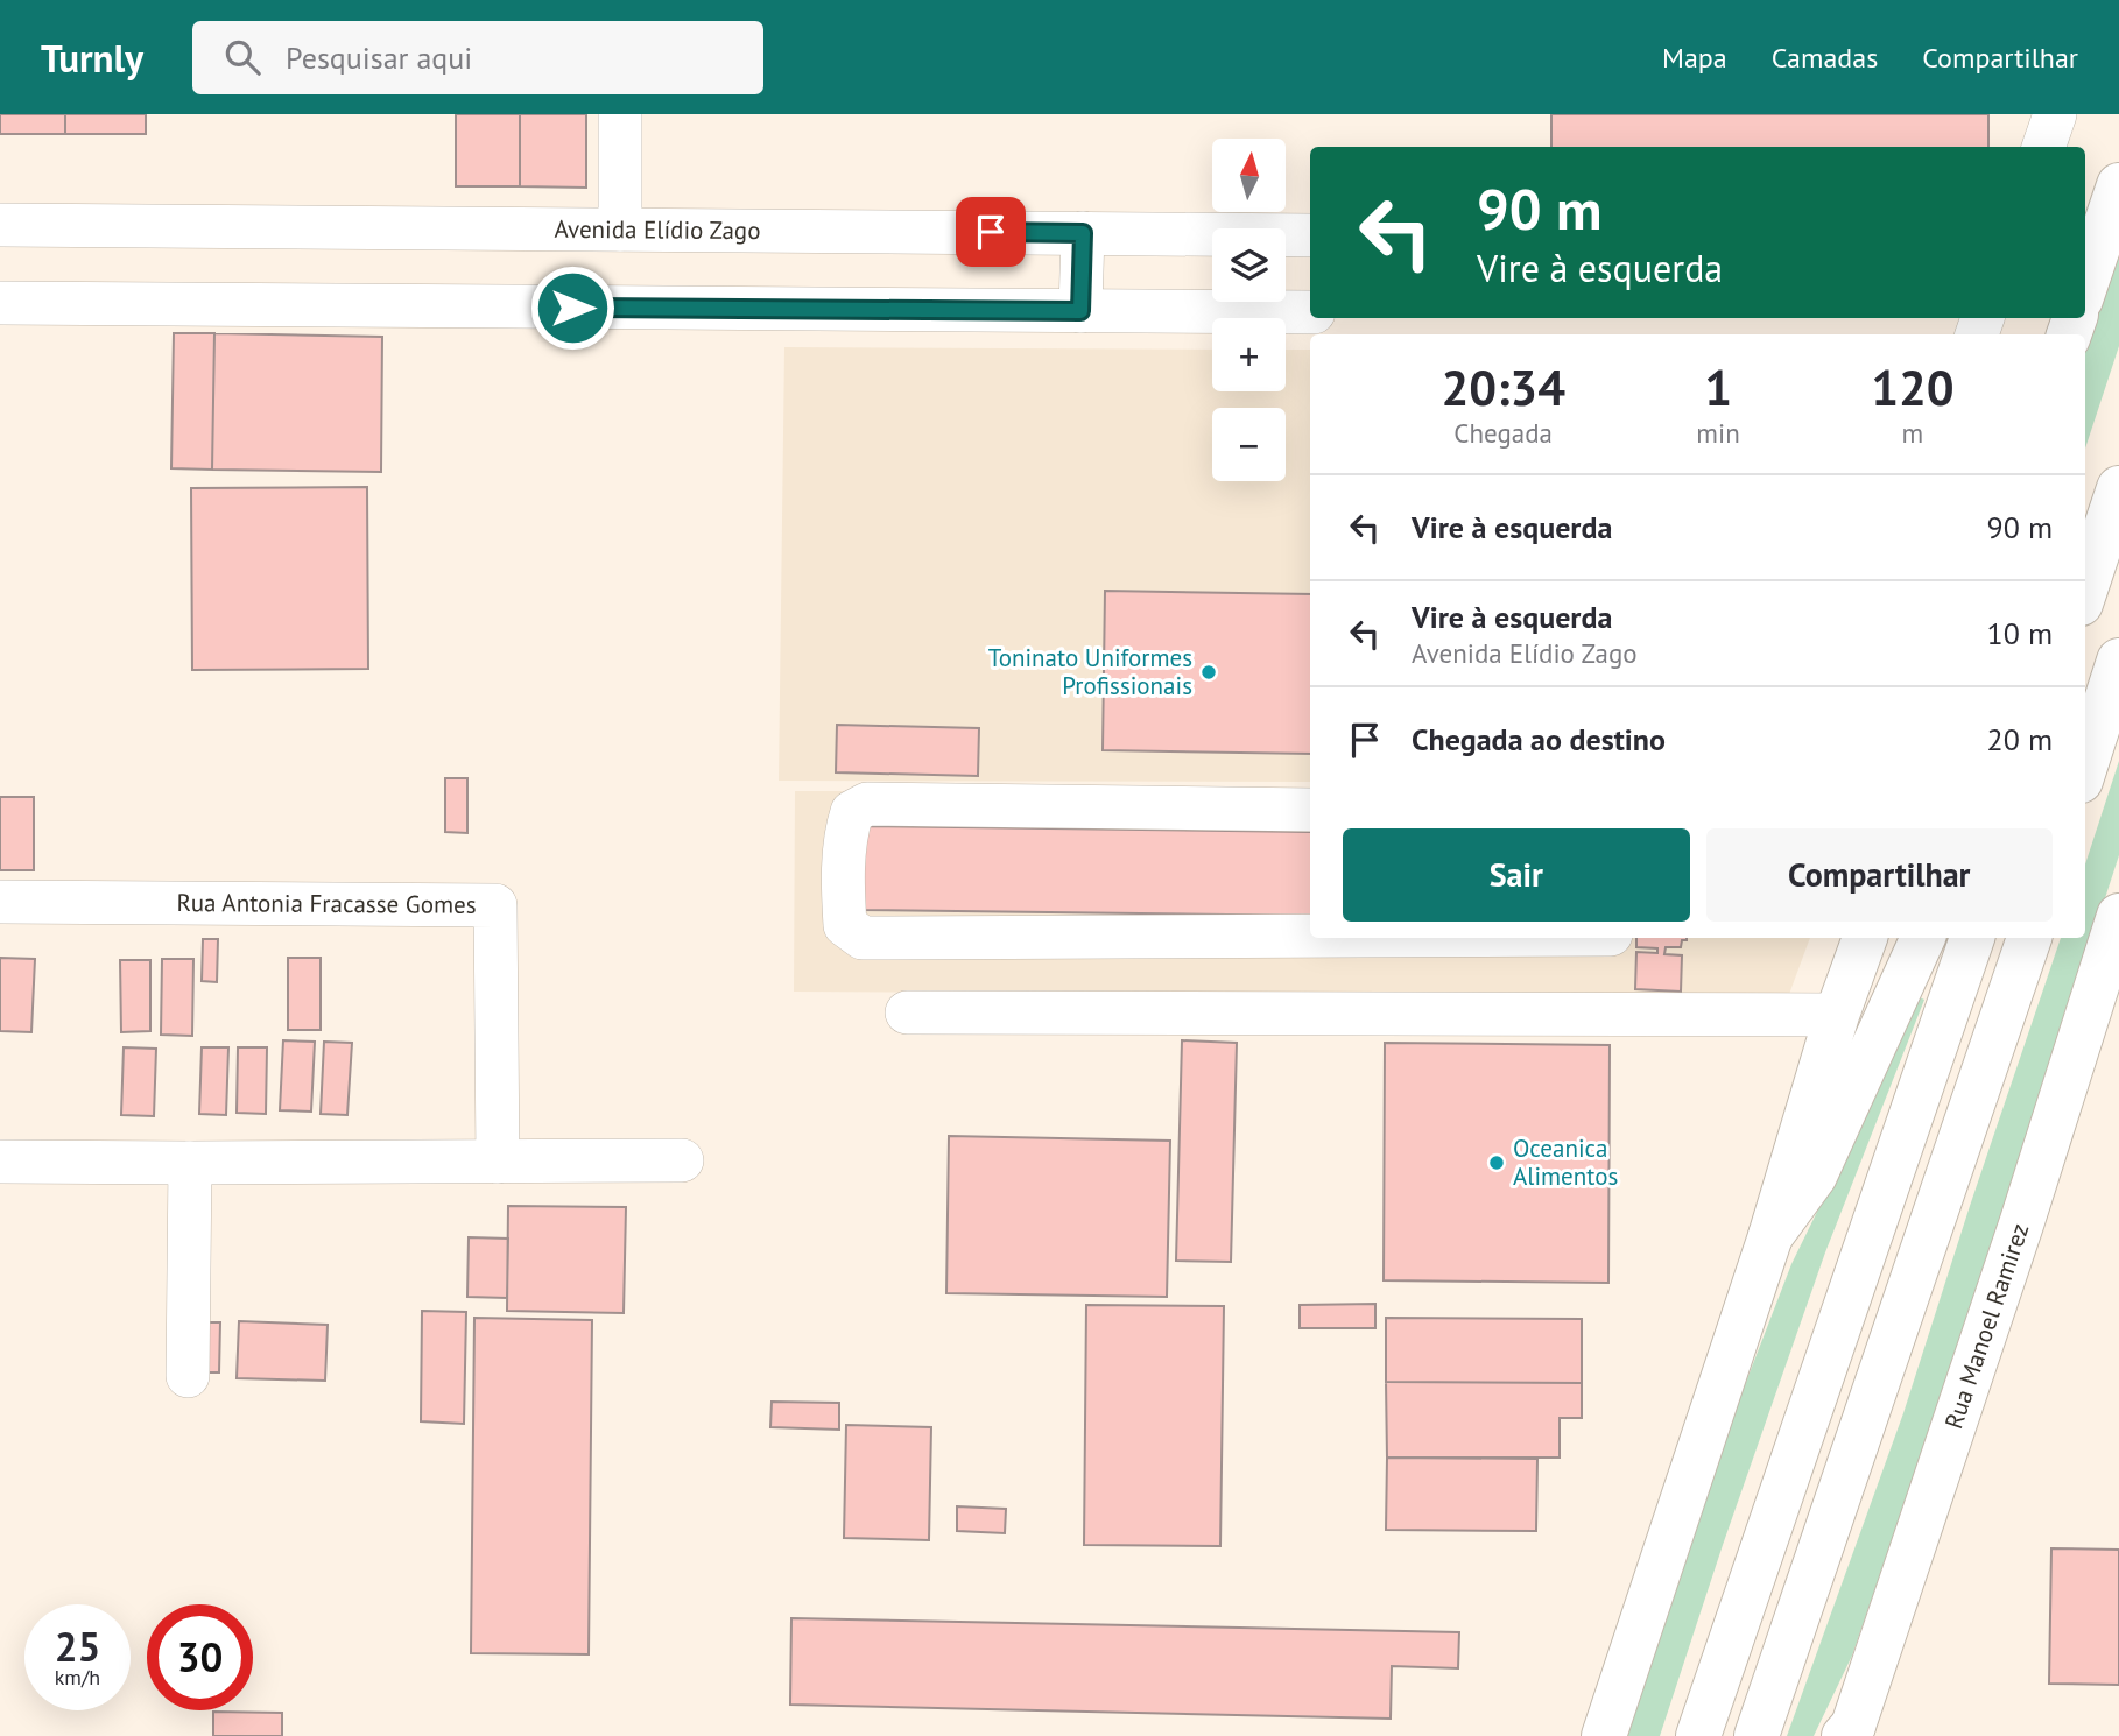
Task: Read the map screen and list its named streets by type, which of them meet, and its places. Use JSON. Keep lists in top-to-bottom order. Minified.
{"streets":{"main road":["Rua Manoel Ramirez"],"street":["Avenida Elídio Zago","Rua Antonia Fracasse Gomes"]},"places":["Toninato Uniformes Profissionais","Oceanica Alimentos"],"north":"top","page":{"header":"Turnly","search":"Pesquisar aqui","nav":["Mapa","Camadas","Compartilhar"],"map_buttons":["+","−"],"turn":["90 m","Vire à esquerda"],"eta":["20:34","Chegada","1","min","120","m"],"list":[{"name":"Vire à esquerda","value":"90 m"},{"name":"Vire à esquerda","note":"Avenida Elídio Zago","value":"10 m"},{"name":"Chegada ao destino","value":"20 m"}],"buttons":["Sair","Compartilhar"],"speed":"25 km/h","limit":"30"}}
